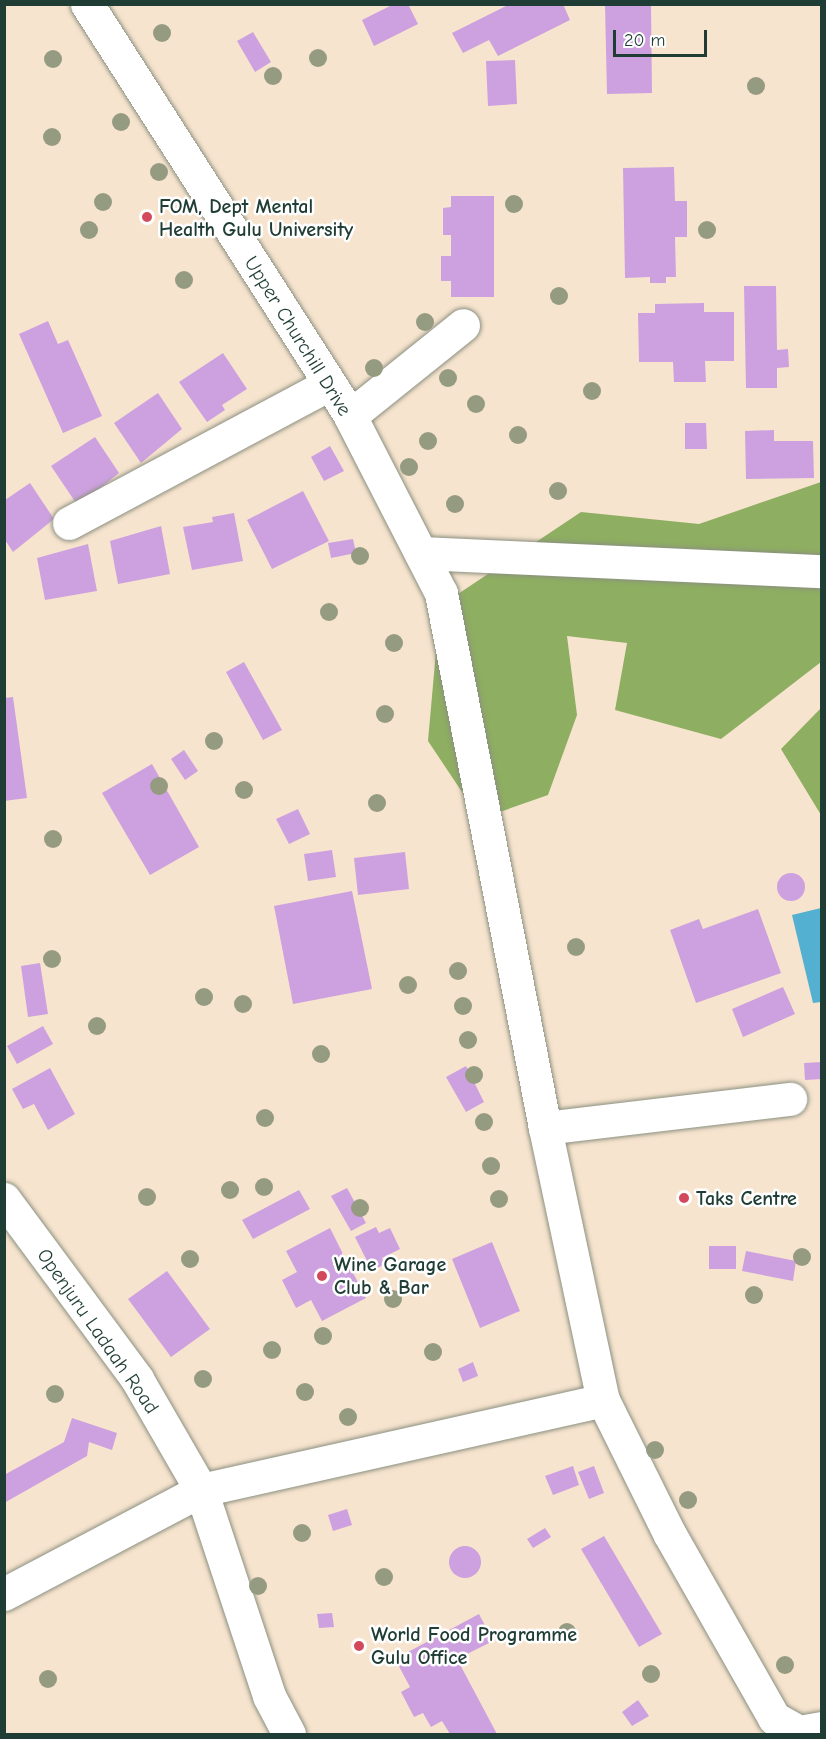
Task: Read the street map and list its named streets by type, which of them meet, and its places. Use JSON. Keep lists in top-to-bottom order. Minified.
{"streets":{"street":["Upper Churchill Drive","Openjuru Ladaah Road"]},"places":["FOM, Dept Mental Health Gulu University","Taks Centre","Wine Garage Club & Bar","World Food Programme Gulu Office"],"scale_bar":"20 m"}
